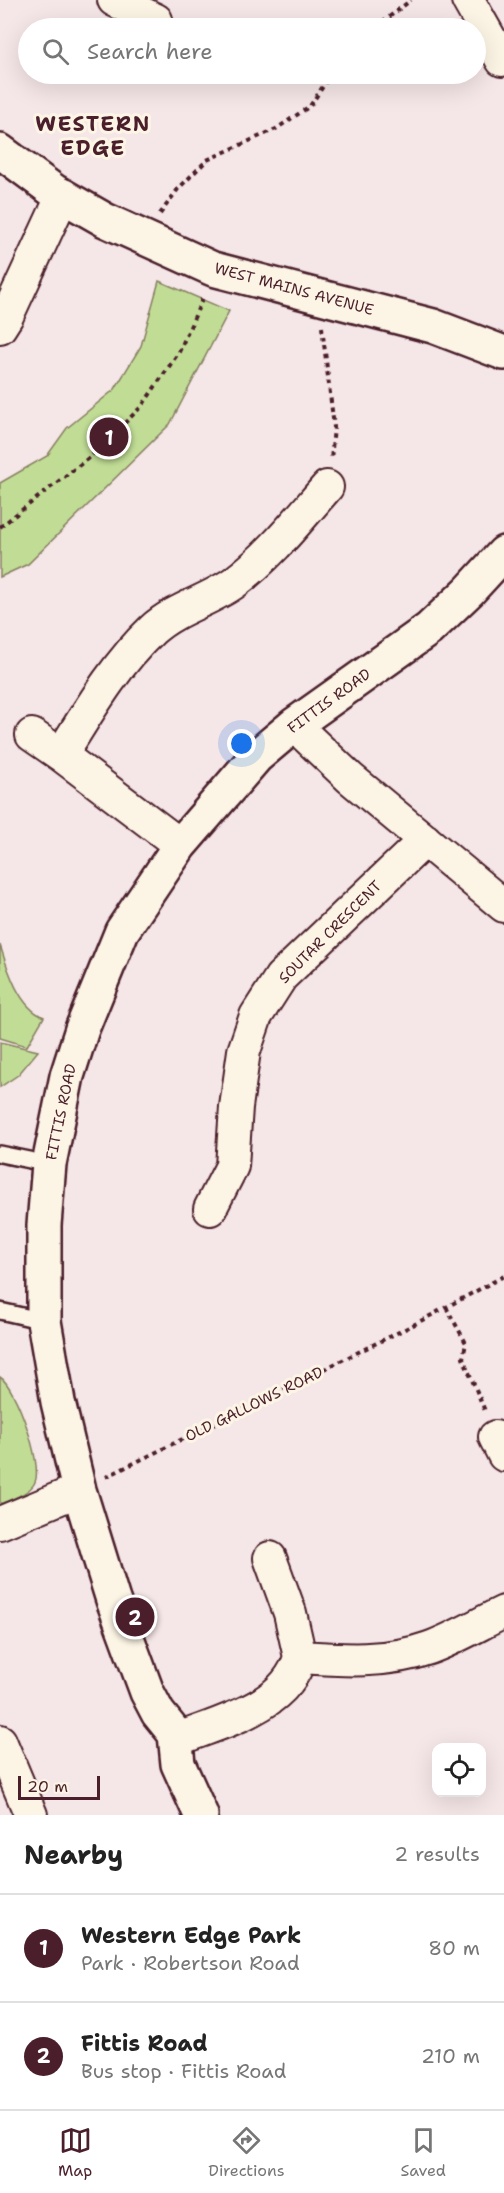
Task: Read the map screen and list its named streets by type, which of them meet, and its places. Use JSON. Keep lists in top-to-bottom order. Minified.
{"streets":{"street":["WEST MAINS AVENUE","FITTIS ROAD","SOUTAR CRESCENT"],"path":["OLD GALLOWS ROAD"]},"crossings":[["FITTIS ROAD","OLD GALLOWS ROAD"]],"districts":["WESTERN EDGE"],"scale_bar":"20 m","page":{"search":"Search here","pins":["1","2"],"scale":"20 m","heading":["Nearby","2 results"],"list":[{"mark":"1","name":"Western Edge Park","note":"Park · Robertson Road","value":"80 m"},{"mark":"2","name":"Fittis Road","note":"Bus stop · Fittis Road","value":"210 m"}],"nav":["Map","Directions","Saved"]}}
